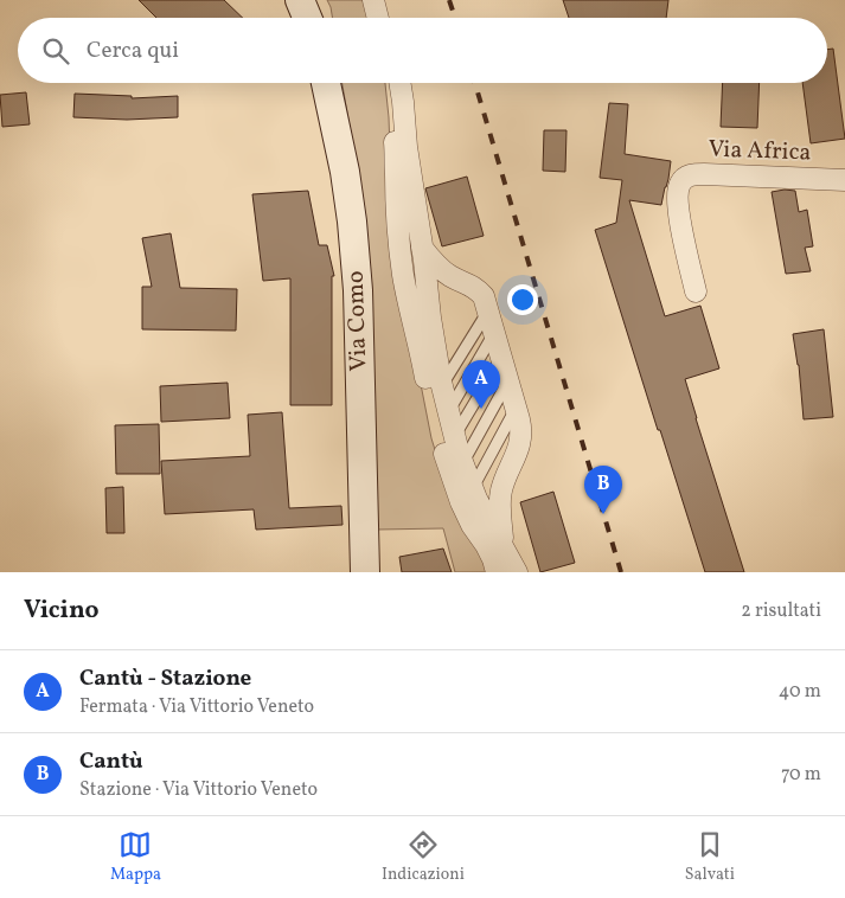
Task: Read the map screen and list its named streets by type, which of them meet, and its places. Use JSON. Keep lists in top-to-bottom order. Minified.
{"streets":{"street":["Via Africa","Via Como"]},"page":{"search":"Cerca qui","pins":["A","B"],"heading":["Vicino","2 risultati"],"list":[{"mark":"A","name":"Cantù - Stazione","note":"Fermata · Via Vittorio Veneto","value":"40 m"},{"mark":"B","name":"Cantù","note":"Stazione · Via Vittorio Veneto","value":"70 m"}],"nav":["Mappa","Indicazioni","Salvati"]}}
